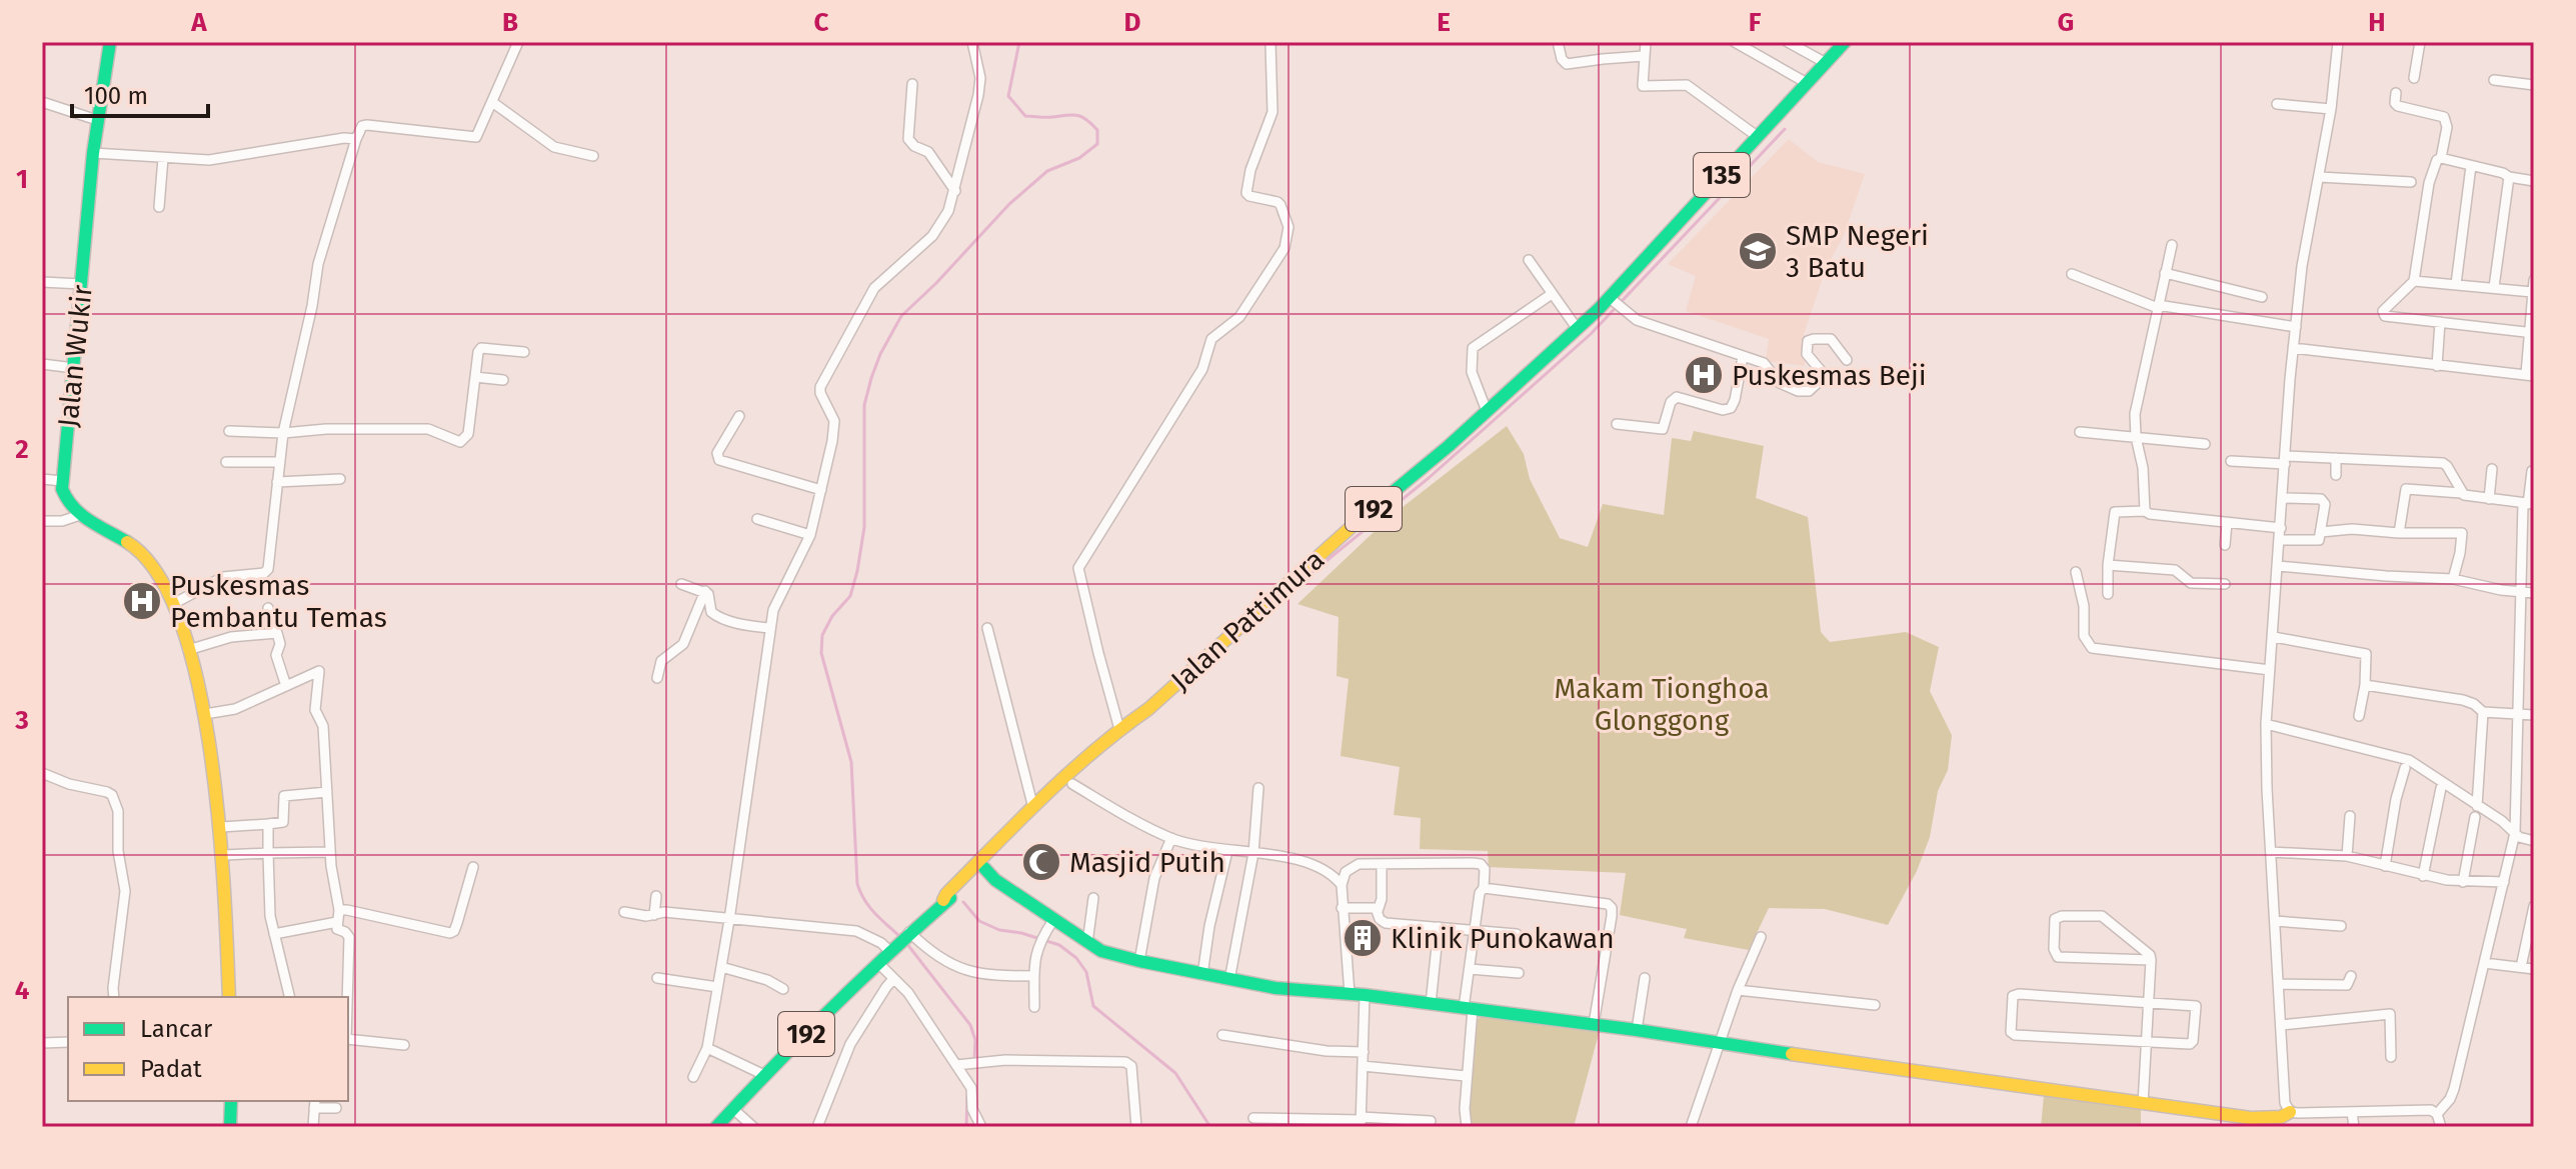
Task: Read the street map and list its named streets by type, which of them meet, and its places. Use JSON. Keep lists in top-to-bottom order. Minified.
{"streets":{"street":["135","Jalan Wukir","192","Jalan Pattimura"]},"crossings":[["135","Jalan Pattimura"]],"parks":["Makam Tionghoa Glonggong"],"places":{"school or university":["SMP Negeri 3 Batu"],"hospital":["Puskesmas Beji","Puskesmas Pembantu Temas"],"mosque":["Masjid Putih"],"building":["Klinik Punokawan"]},"legend":["Lancar","Padat"],"scale_bar":"100 m","grid":{"columns":["A","B","C","D","E","F","G","H"],"rows":["1","2","3","4"]}}
